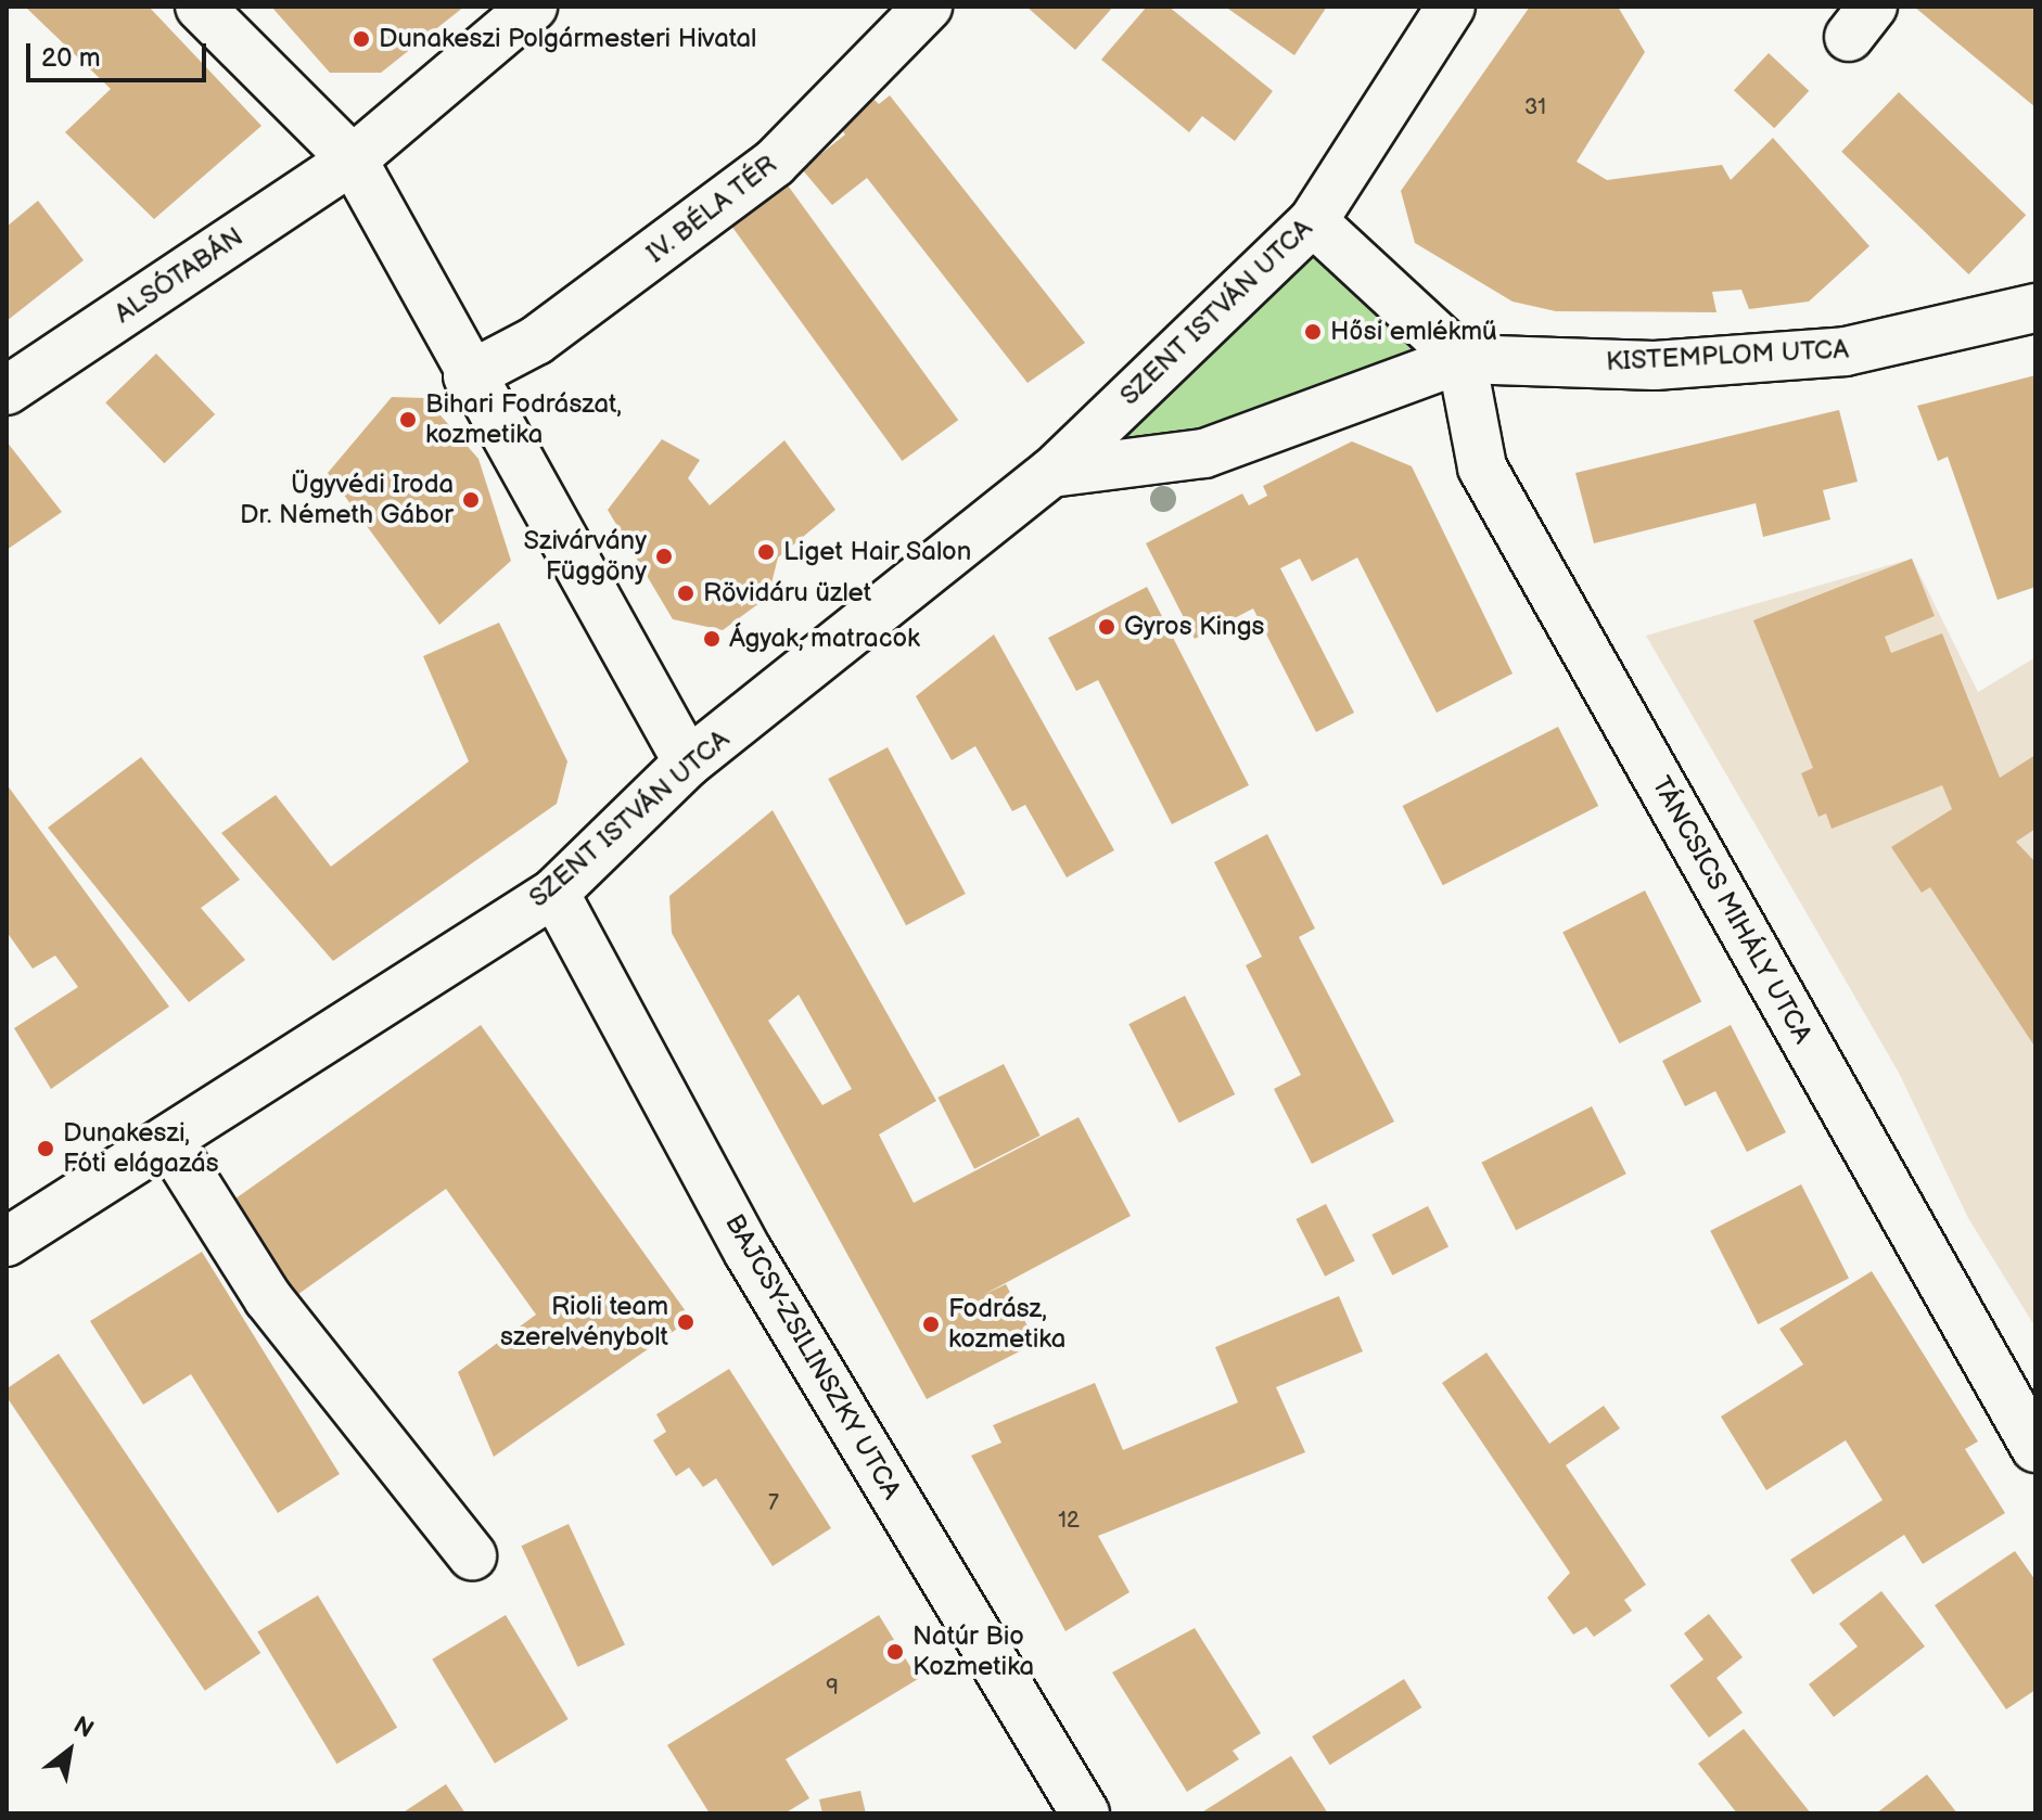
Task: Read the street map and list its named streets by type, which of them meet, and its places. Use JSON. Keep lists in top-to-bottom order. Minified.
{"streets":{"street":["IV. BÉLA TÉR","ALSÓTABÁN","SZENT ISTVÁN UTCA","KISTEMPLOM UTCA","TÁNCSICS MIHÁLY UTCA","BAJCSY-ZSILINSZKY UTCA"]},"crossings":[["SZENT ISTVÁN UTCA","BAJCSY-ZSILINSZKY UTCA"],["KISTEMPLOM UTCA","TÁNCSICS MIHÁLY UTCA"]],"places":["Dunakeszi Polgármesteri Hivatal","Hősi emlékmű","Bihari Fodrászat, kozmetika","Ügyvédi Iroda Dr. Németh Gábor","Liget Hair Salon","Szivárvány Függöny","Rövidáru üzlet","Gyros Kings","Ágyak, matracok","Dunakeszi, Fóti elágazás","Rioli team szerelvénybolt","Fodrász, kozmetika","Natúr Bio Kozmetika"],"house_numbers":["31","7","12","9"],"scale_bar":"20 m","north":"top right"}
